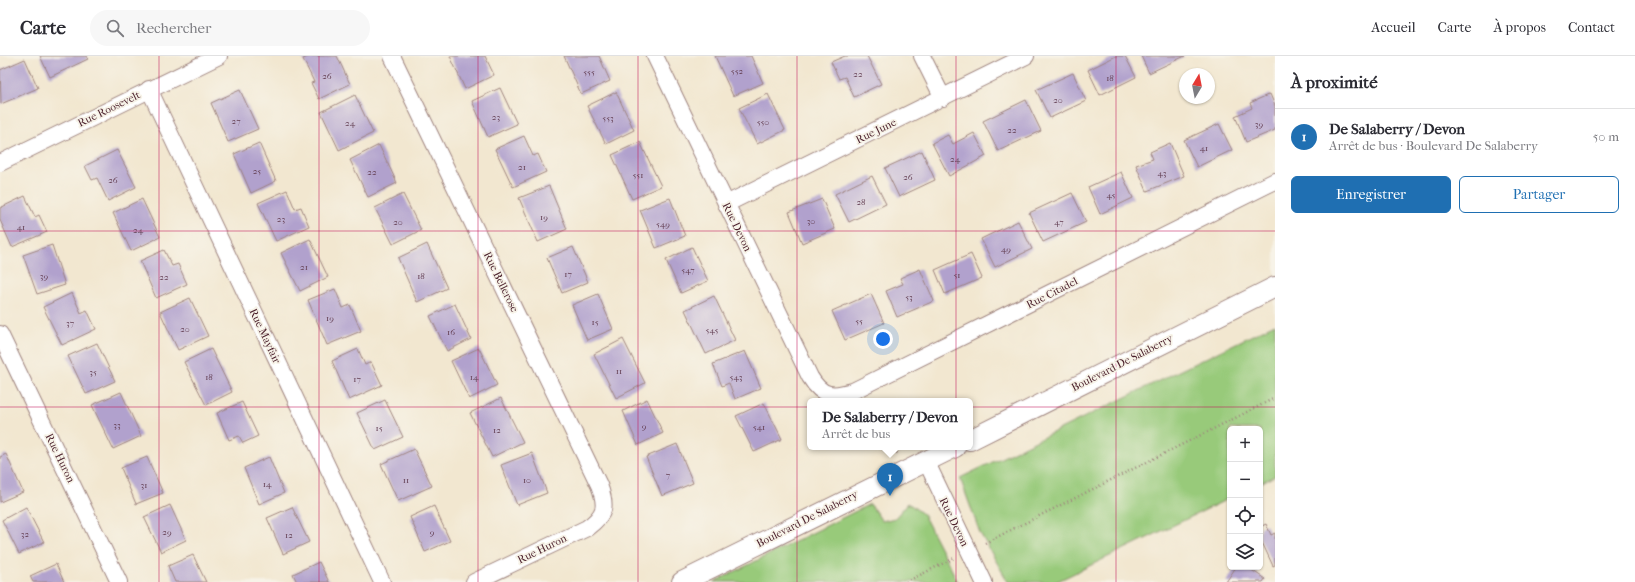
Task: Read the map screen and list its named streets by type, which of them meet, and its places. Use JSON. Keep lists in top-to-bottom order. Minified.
{"streets":{"street":["Rue Roosevelt","Rue June","Rue Devon","Rue Bellerose","Rue Citadel","Rue Mayfair","Boulevard De Salaberry","Rue Huron"]},"crossings":[["Rue Roosevelt","Rue Mayfair"],["Rue June","Rue Devon"],["Rue Devon","Rue Citadel"],["Rue Devon","Boulevard De Salaberry"],["Rue Bellerose","Rue Huron"]],"house_numbers":["552","555","22","26","18","20","23","553","27","550","24","39","22","41","24","21","25","22","43","551","26","26","45","28","19","23","30","20","47","549","41","24","49","21","547","17","51","39","18","22","53","19","55","15","37","20","545","16","11","35","18","14","543","17","33","9","541","15","12","7","11","10","14","31","29","9","32","12"],"north":"top","page":{"header":"Carte","search":"Rechercher","nav":["Accueil","Carte","À propos","Contact"],"heading":"À proximité","list":[{"mark":"1","name":"De Salaberry / Devon","note":"Arrêt de bus · Boulevard De Salaberry","value":"50 m"}],"buttons":["Enregistrer","Partager"],"popup":["De Salaberry / Devon","Arrêt de bus"],"map_buttons":["+","−"],"pins":"1"}}
